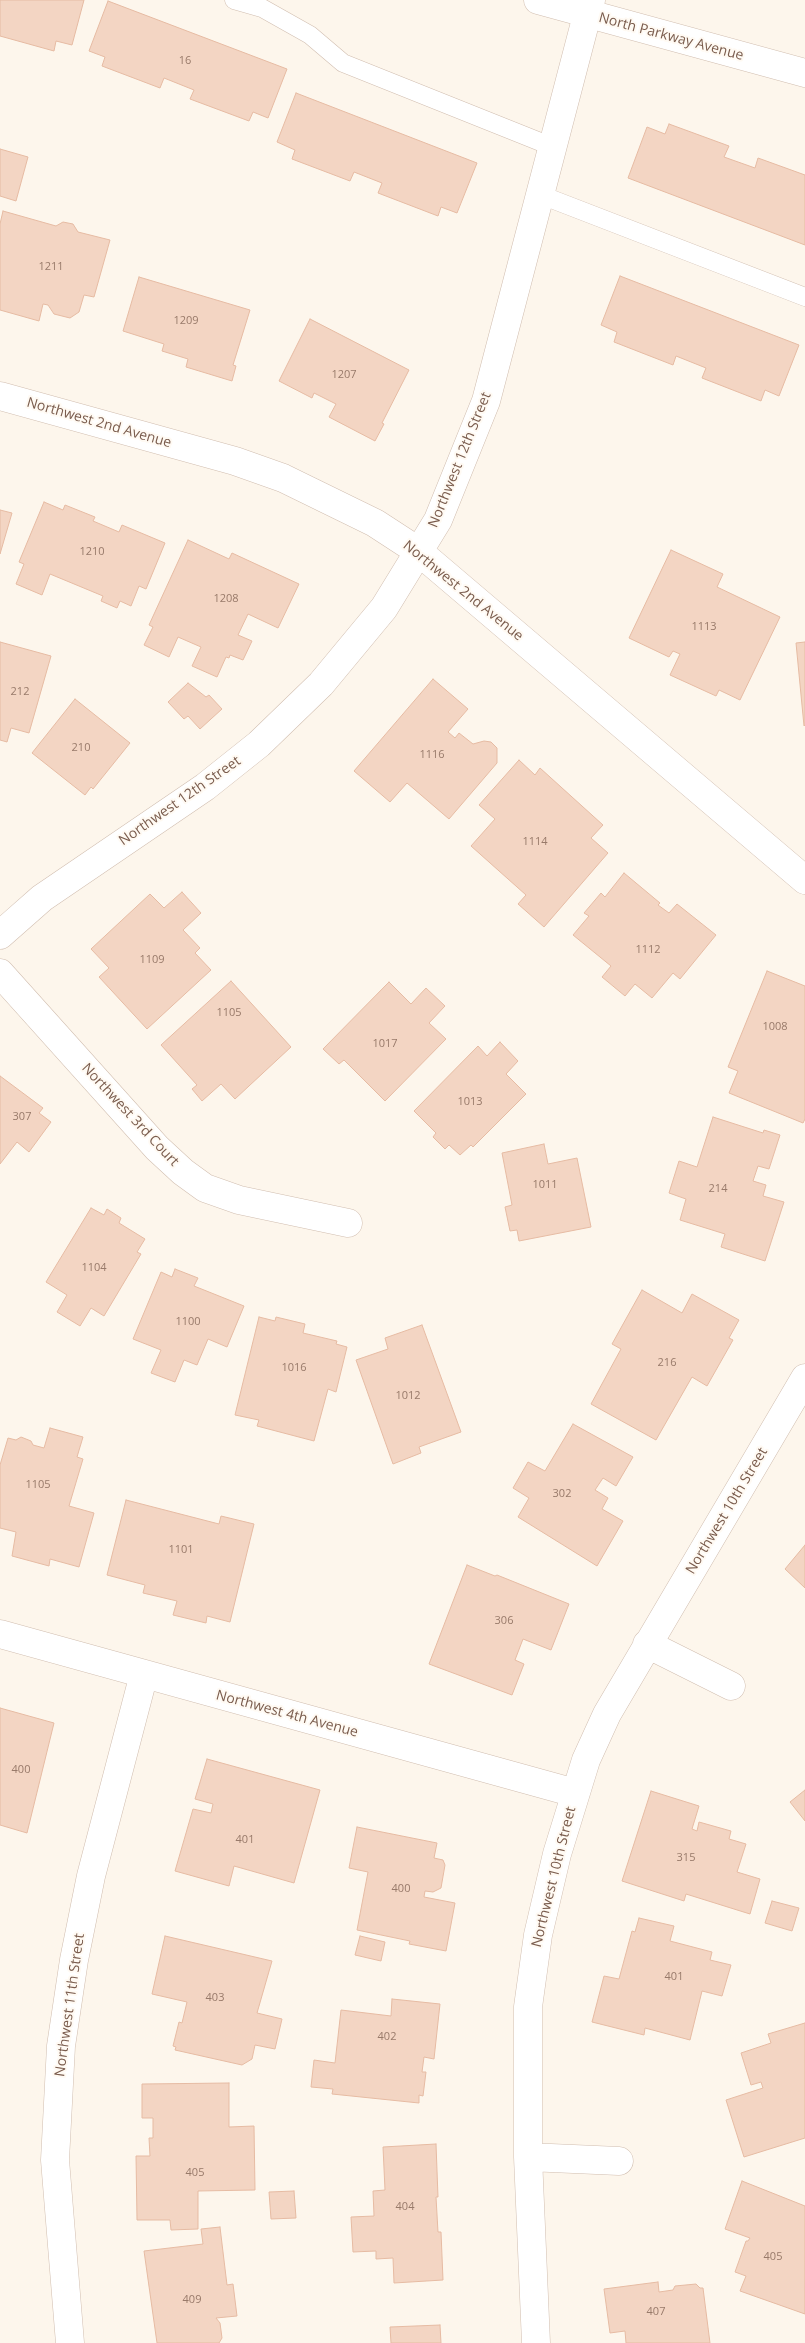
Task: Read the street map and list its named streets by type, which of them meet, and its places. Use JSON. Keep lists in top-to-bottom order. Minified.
{"streets":{"street":["North Parkway Avenue","Northwest 2nd Avenue","Northwest 12th Street","Northwest 3rd Court","Northwest 10th Street","Northwest 4th Avenue","Northwest 11th Street"]},"crossings":[["North Parkway Avenue","Northwest 12th Street"],["Northwest 2nd Avenue","Northwest 12th Street"],["Northwest 10th Street","Northwest 4th Avenue"],["Northwest 4th Avenue","Northwest 11th Street"]],"house_numbers":["16","1211","1209","1207","1210","1208","1113","212","210","1116","1114","1112","1109","1105","1008","1017","1013","307","1011","214","1104","1100","216","1016","1012","1105","302","1101","306","400","401","315","400","401","403","402","405","404","405","409","407"]}
